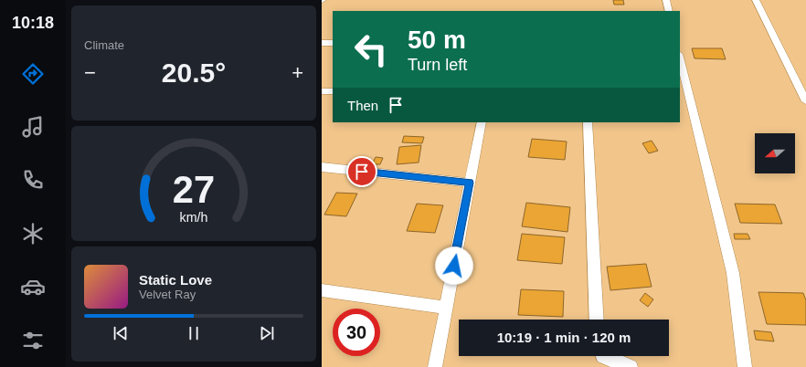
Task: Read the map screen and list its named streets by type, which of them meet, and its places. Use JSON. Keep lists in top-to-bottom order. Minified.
{"north":"left","page":{"tabs":"10:18","tile":"Climate","turn":["50 m","Turn left"],"heat":["−","20.5°","+"],"then":"Then","song":["Static Love","Velvet Ray"],"limit":"30","trip":"10:19 · 1 min · 120 m","gauge":["27","km/h"]}}
